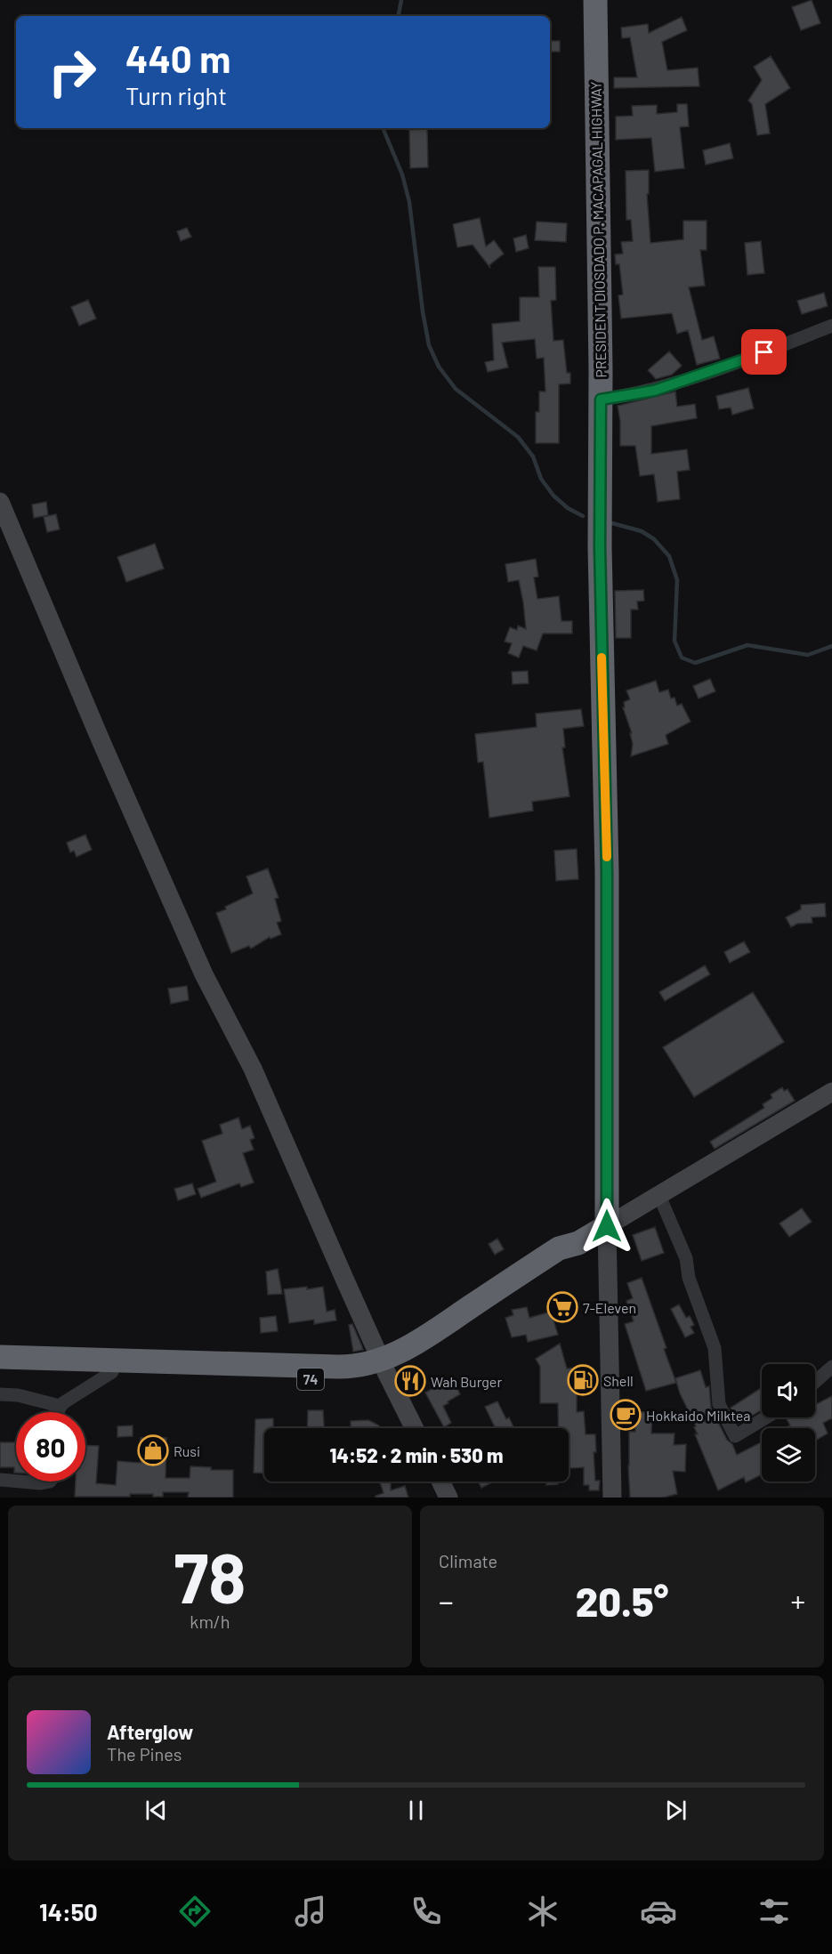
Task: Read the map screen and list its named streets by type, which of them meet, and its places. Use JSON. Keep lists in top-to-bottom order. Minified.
{"streets":{"highway":["PRESIDENT DIOSDADO P. MACAPAGAL HIGHWAY","74"]},"crossings":[["PRESIDENT DIOSDADO P. MACAPAGAL HIGHWAY","74"]],"places":{"supermarket":["7-Eleven"],"fuel station":["Shell"],"restaurant":["Wah Burger"],"cafe":["Hokkaido Milktea"],"shop":["Rusi"]},"page":{"turn":["440 m","Turn right"],"limit":"80","trip":"14:52 · 2 min · 530 m","tile":[["78","km/h"],"Climate"],"heat":["−","20.5°","+"],"song":["Afterglow","The Pines"],"tabs":"14:50"}}
